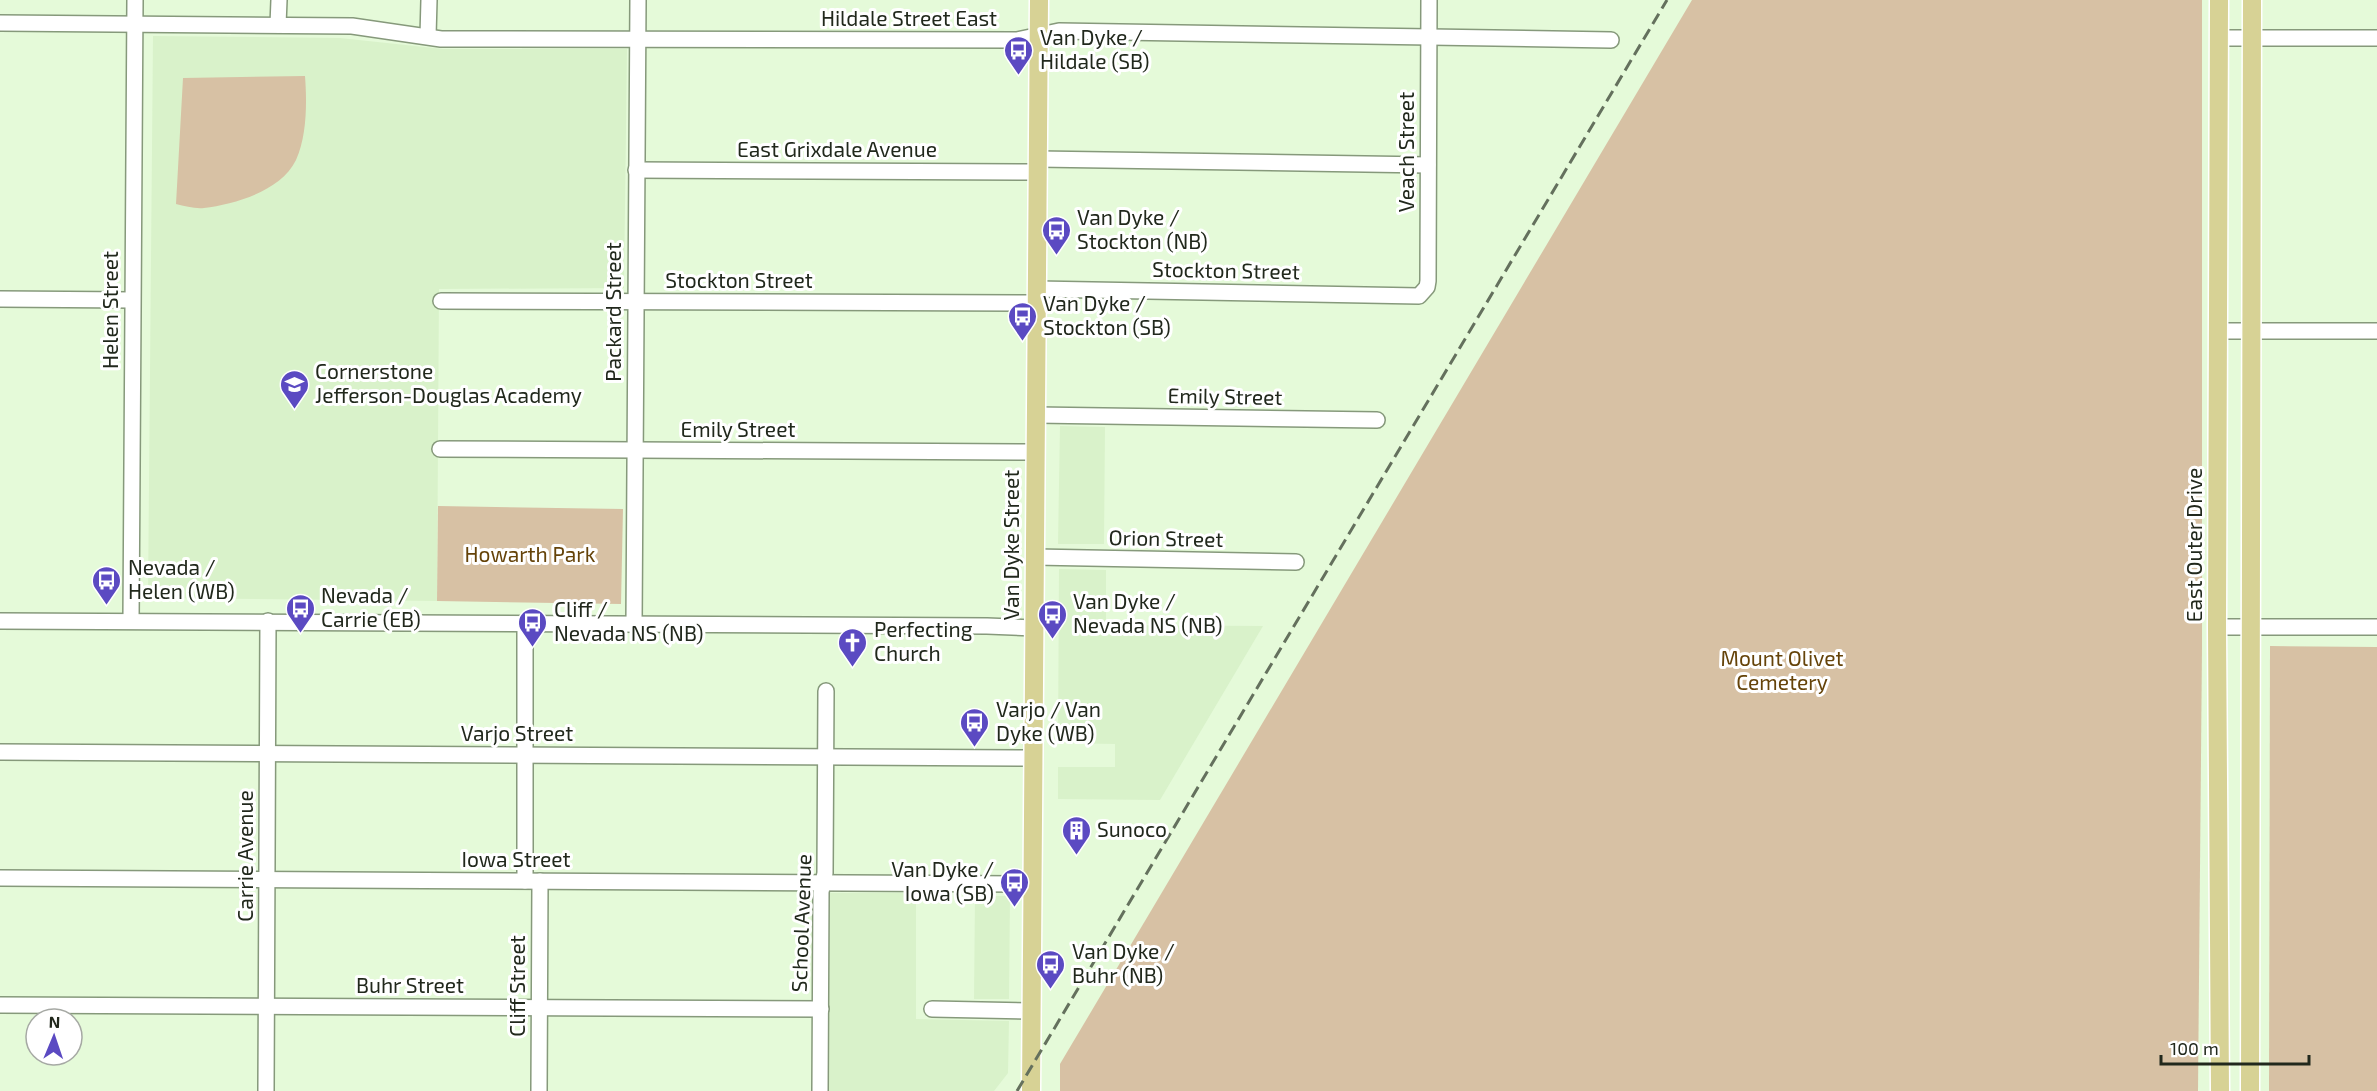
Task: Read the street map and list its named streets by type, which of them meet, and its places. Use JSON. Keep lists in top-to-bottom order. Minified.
{"streets":{"main road":["Van Dyke Street","East Outer Drive"],"street":["Hildale Street East","East Grixdale Avenue","Veach Street","Stockton Street","Helen Street","Packard Street","Emily Street","Orion Street","Varjo Street","Carrie Avenue","Iowa Street","School Avenue","Buhr Street","Cliff Street"]},"crossings":[["Hildale Street East","Veach Street"],["Hildale Street East","Helen Street"],["Hildale Street East","Packard Street"],["Hildale Street East","Van Dyke Street"],["East Grixdale Avenue","Veach Street"],["East Grixdale Avenue","Packard Street"],["East Grixdale Avenue","Van Dyke Street"],["Veach Street","Stockton Street"],["Stockton Street","Packard Street"],["Stockton Street","Van Dyke Street"],["Packard Street","Emily Street"],["Emily Street","Van Dyke Street"],["Orion Street","Van Dyke Street"],["Van Dyke Street","Varjo Street"],["Van Dyke Street","Iowa Street"],["Varjo Street","Carrie Avenue"],["Varjo Street","School Avenue"],["Varjo Street","Cliff Street"],["Carrie Avenue","Iowa Street"],["Carrie Avenue","Buhr Street"],["Iowa Street","School Avenue"],["Iowa Street","Cliff Street"],["School Avenue","Buhr Street"],["Buhr Street","Cliff Street"]],"parks":["Howarth Park","Mount Olivet Cemetery"],"places":{"bus stop":["Van Dyke / Hildale (SB)","Van Dyke / Stockton (NB)","Van Dyke / Stockton (SB)","Nevada / Helen (WB)","Nevada / Carrie (EB)","Van Dyke / Nevada NS (NB)","Cliff / Nevada NS (NB)","Varjo / Van Dyke (WB)","Van Dyke / Iowa (SB)","Van Dyke / Buhr (NB)"],"school or university":["Cornerstone Jefferson-Douglas Academy"],"church":["Perfecting Church"],"building":["Sunoco"]},"scale_bar":"100 m","north":"top"}
